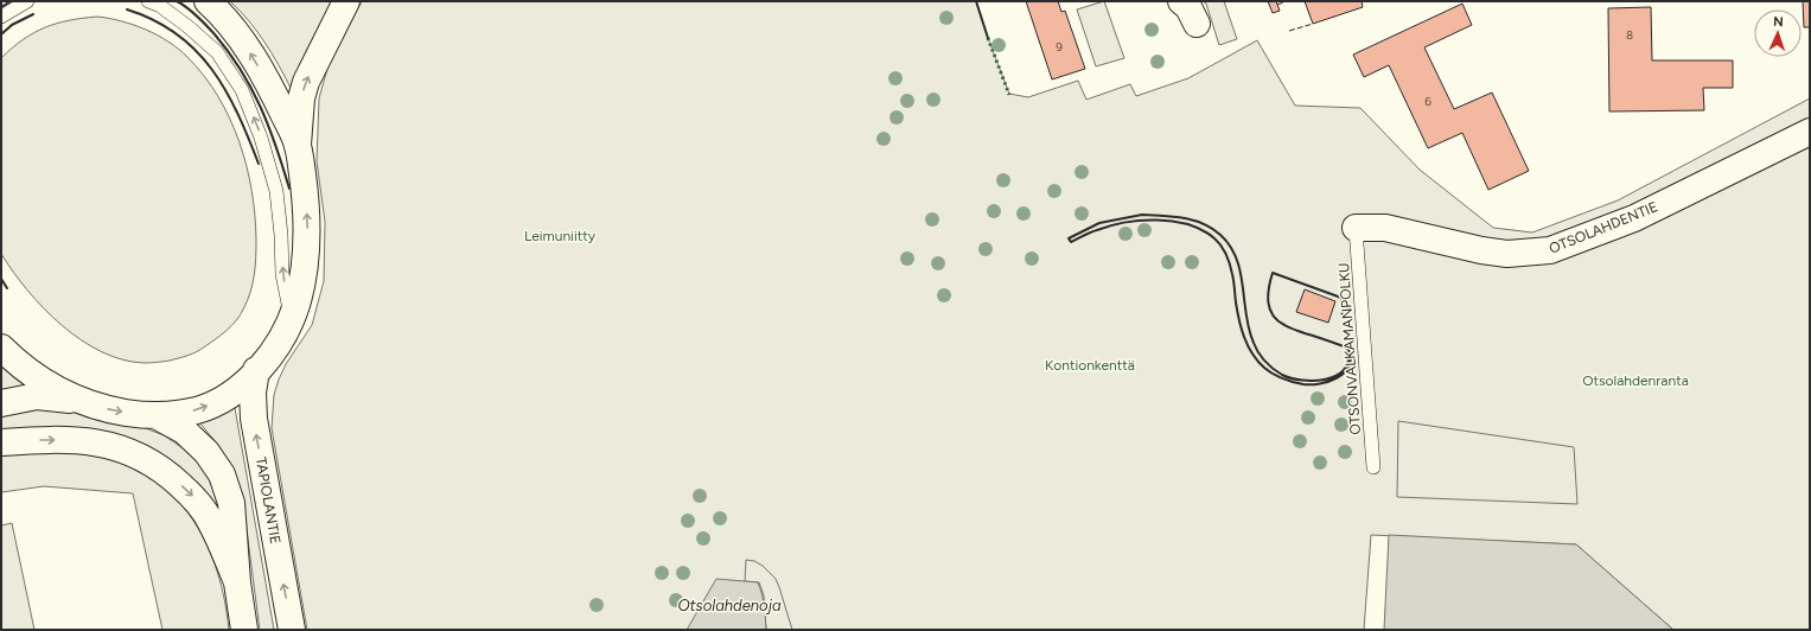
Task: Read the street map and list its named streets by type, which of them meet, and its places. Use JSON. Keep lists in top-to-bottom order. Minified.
{"streets":{"main road":["OTSOLAHDENTIE","TAPIOLANTIE"],"lane":["OTSONVALKAMANPOLKU"]},"crossings":[["OTSOLAHDENTIE","OTSONVALKAMANPOLKU"]],"one_way":["TAPIOLANTIE"],"water":["Otsolahdenoja"],"parks":["Leimuniitty","Kontionkenttä","Otsolahdenranta"],"house_numbers":["8","9","6"],"north":"top"}
